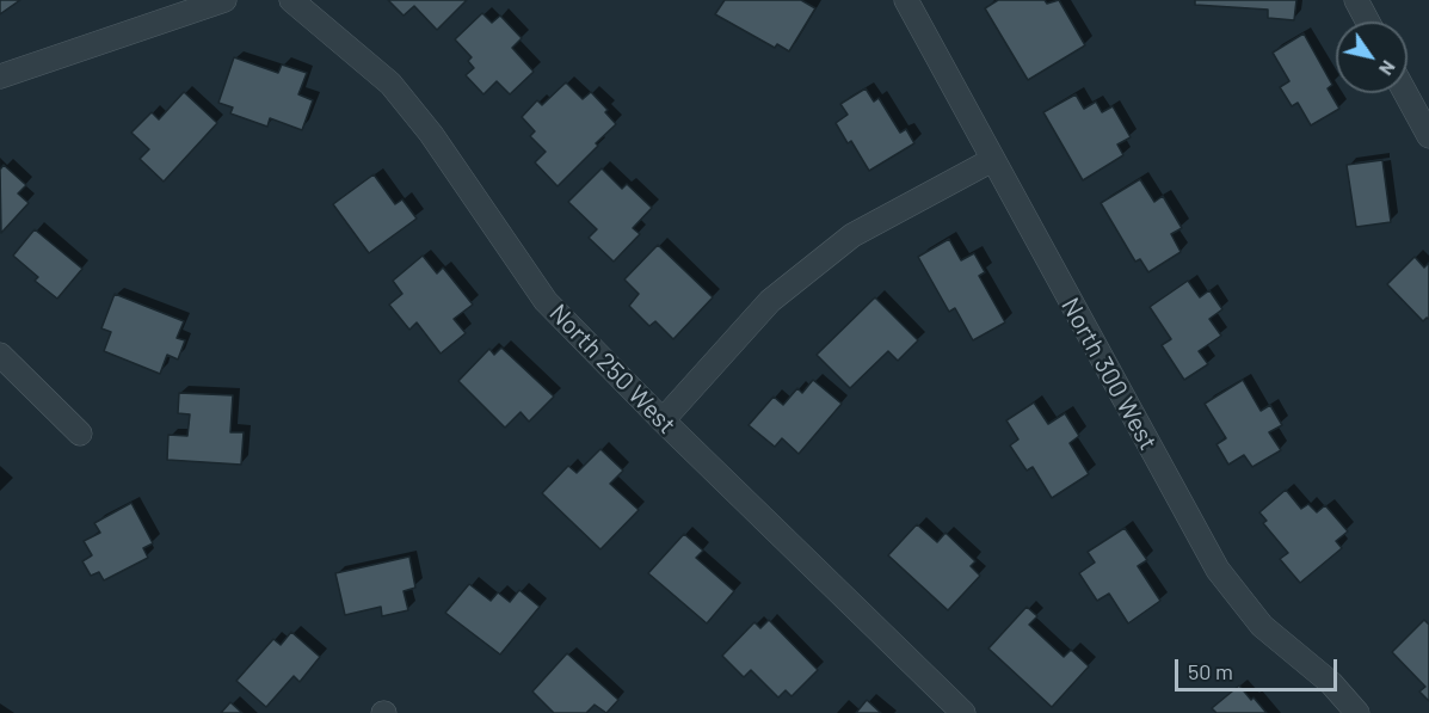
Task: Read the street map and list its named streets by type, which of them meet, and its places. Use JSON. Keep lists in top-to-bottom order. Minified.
{"streets":{"street":["North 250 West","North 300 West"]},"scale_bar":"50 m","north":"bottom right"}
